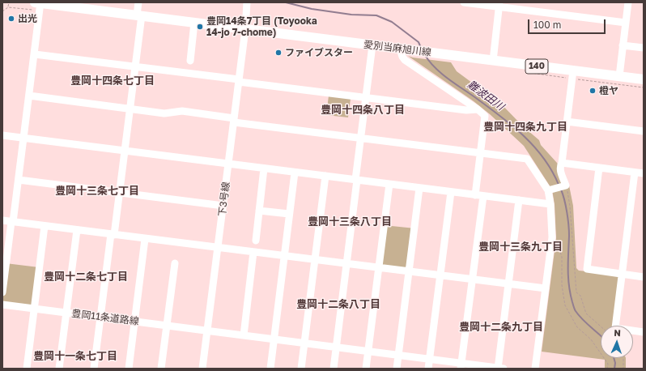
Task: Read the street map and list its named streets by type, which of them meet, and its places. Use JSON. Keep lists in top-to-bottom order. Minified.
{"streets":{"main road":["愛別当麻旭川線","140"],"street":["下3号線","豊岡11条道路線"]},"crossings":[["愛別当麻旭川線","下3号線"],["下3号線","豊岡11条道路線"]],"districts":["豊岡十四条七丁目","豊岡十四条八丁目","豊岡十四条九丁目","豊岡十三条七丁目","豊岡十三条八丁目","豊岡十三条九丁目","豊岡十二条七丁目","豊岡十二条八丁目","豊岡十二条九丁目","豊岡十一条七丁目"],"water":["難波田川"],"places":["出光","豊岡14条7丁目 (Toyooka 14-jo 7-chome)","ファイブスター","橙ヤ"],"scale_bar":"100 m","north":"top"}
